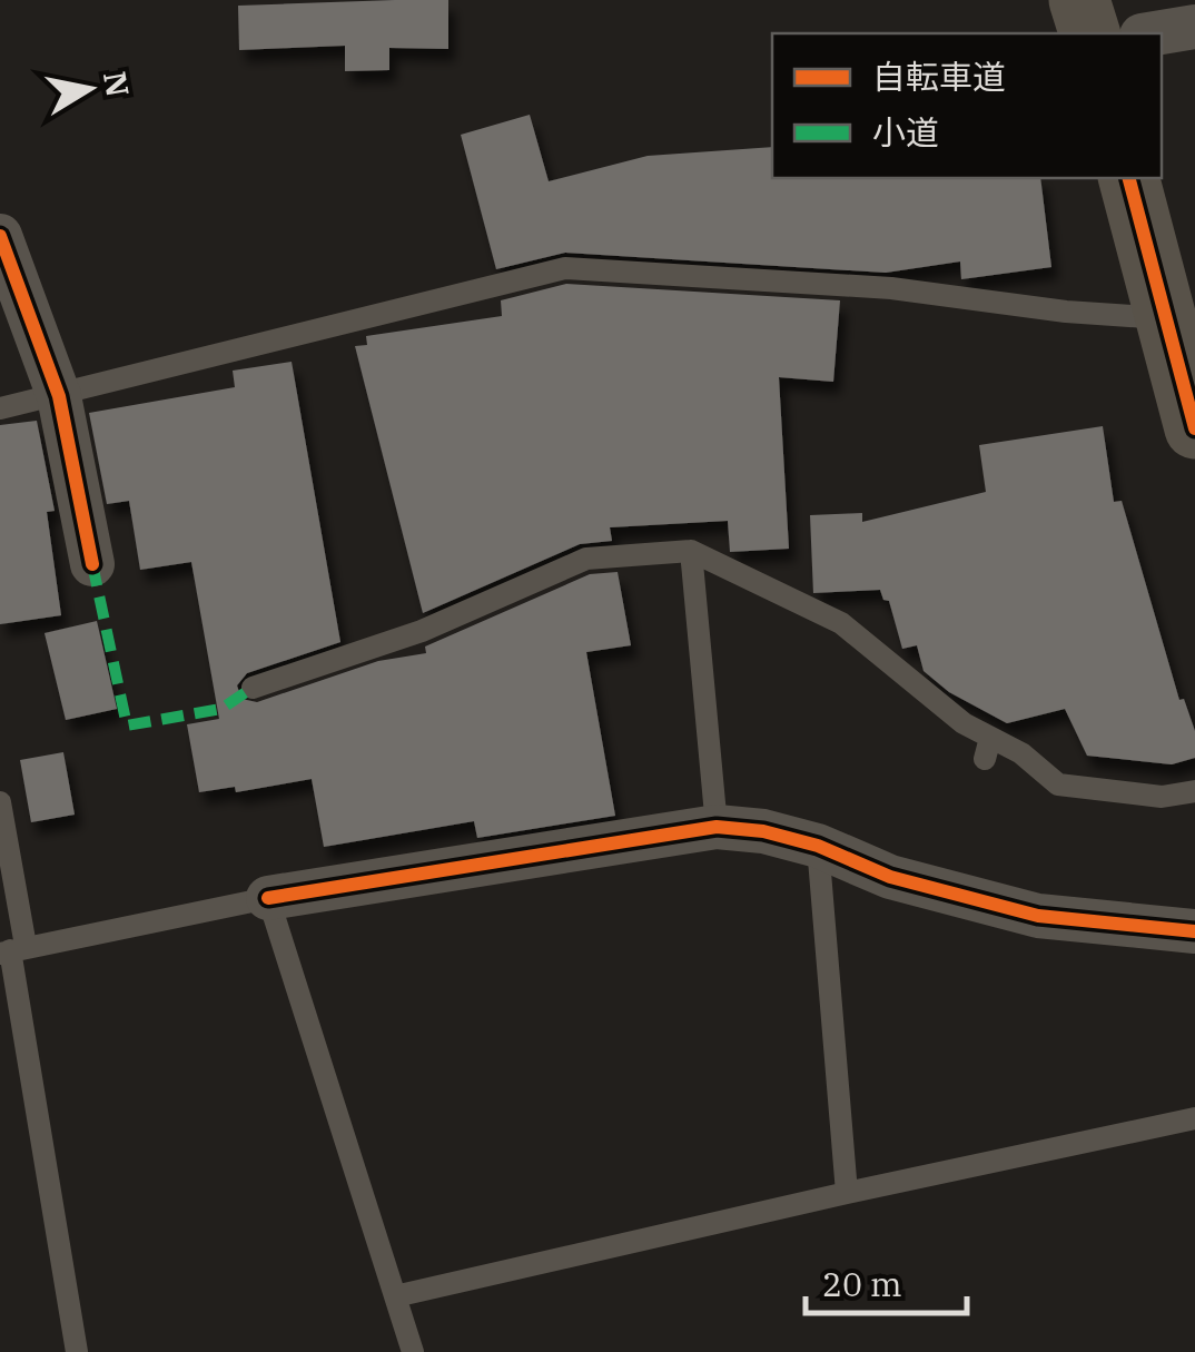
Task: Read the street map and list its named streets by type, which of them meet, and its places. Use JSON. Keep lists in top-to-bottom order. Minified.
{"legend":["自転車道","小道"],"scale_bar":"20 m","north":"right"}
